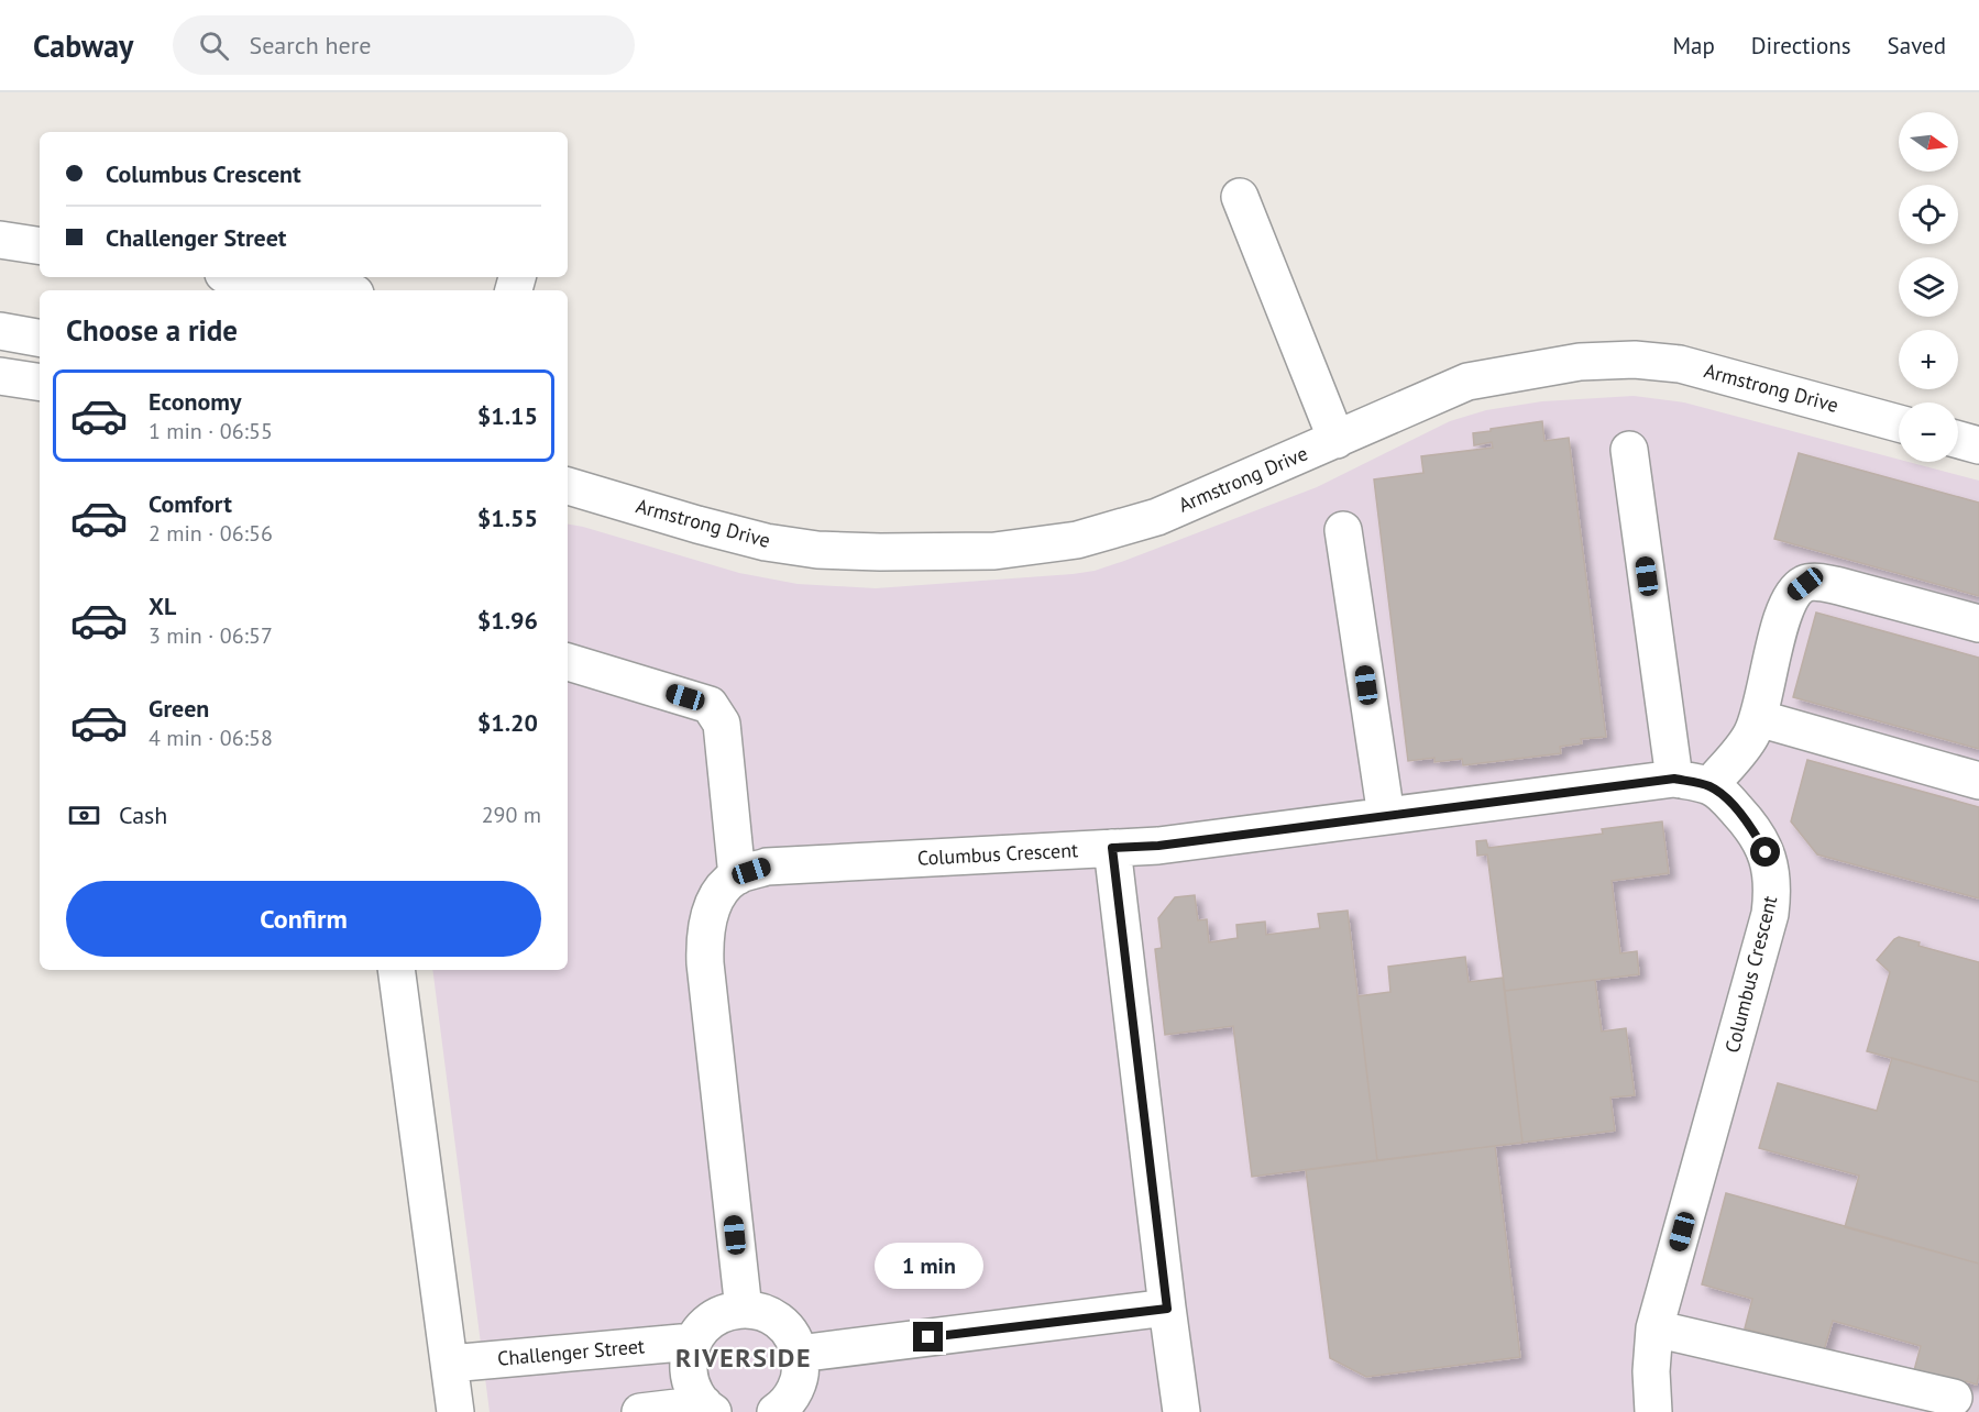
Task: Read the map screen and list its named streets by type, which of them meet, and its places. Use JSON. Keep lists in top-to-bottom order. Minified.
{"streets":{"street":["Armstrong Drive","Columbus Crescent","Challenger Street"]},"districts":["RIVERSIDE"],"north":"right","page":{"header":"Cabway","search":"Search here","nav":["Map","Directions","Saved"],"map_buttons":["+","−"],"banner":["Columbus Crescent","Challenger Street"],"heading":"Choose a ride","list":[{"name":"Economy","note":"1 min · 06:55","value":"$1.15"},{"name":"Comfort","note":"2 min · 06:56","value":"$1.55"},{"name":"XL","note":"3 min · 06:57","value":"$1.96"},{"name":"Green","note":"4 min · 06:58","value":"$1.20"}],"pay":["Cash","290 m"],"buttons":"Confirm","bubble":"1 min"}}
